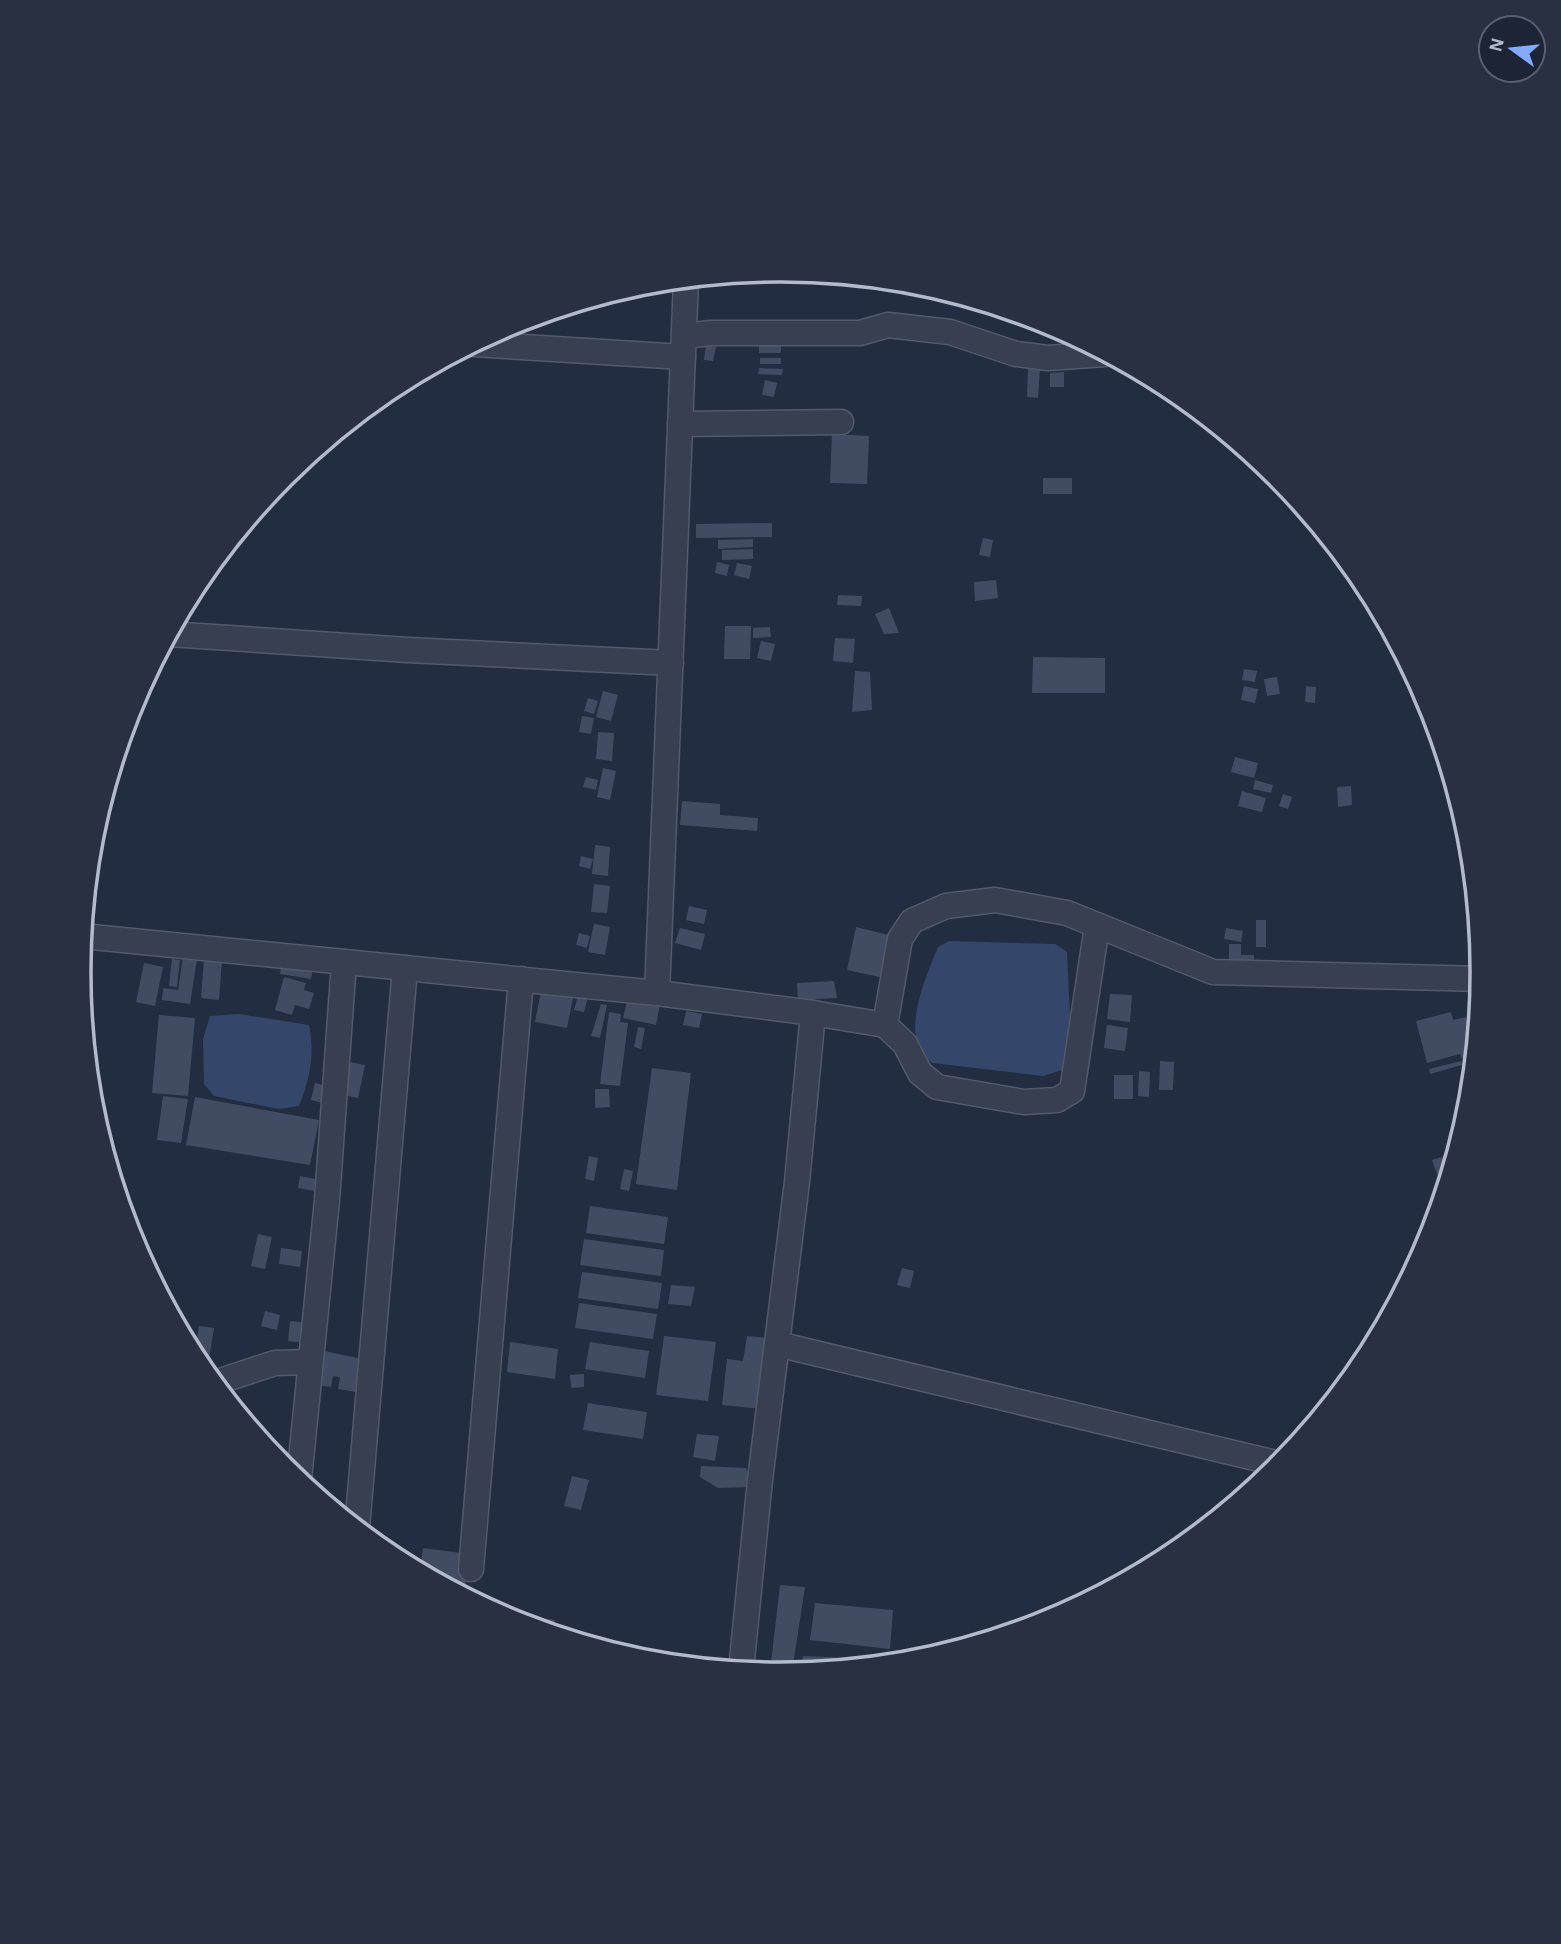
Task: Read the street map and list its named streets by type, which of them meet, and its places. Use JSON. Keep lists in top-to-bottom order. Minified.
{"north":"left"}
